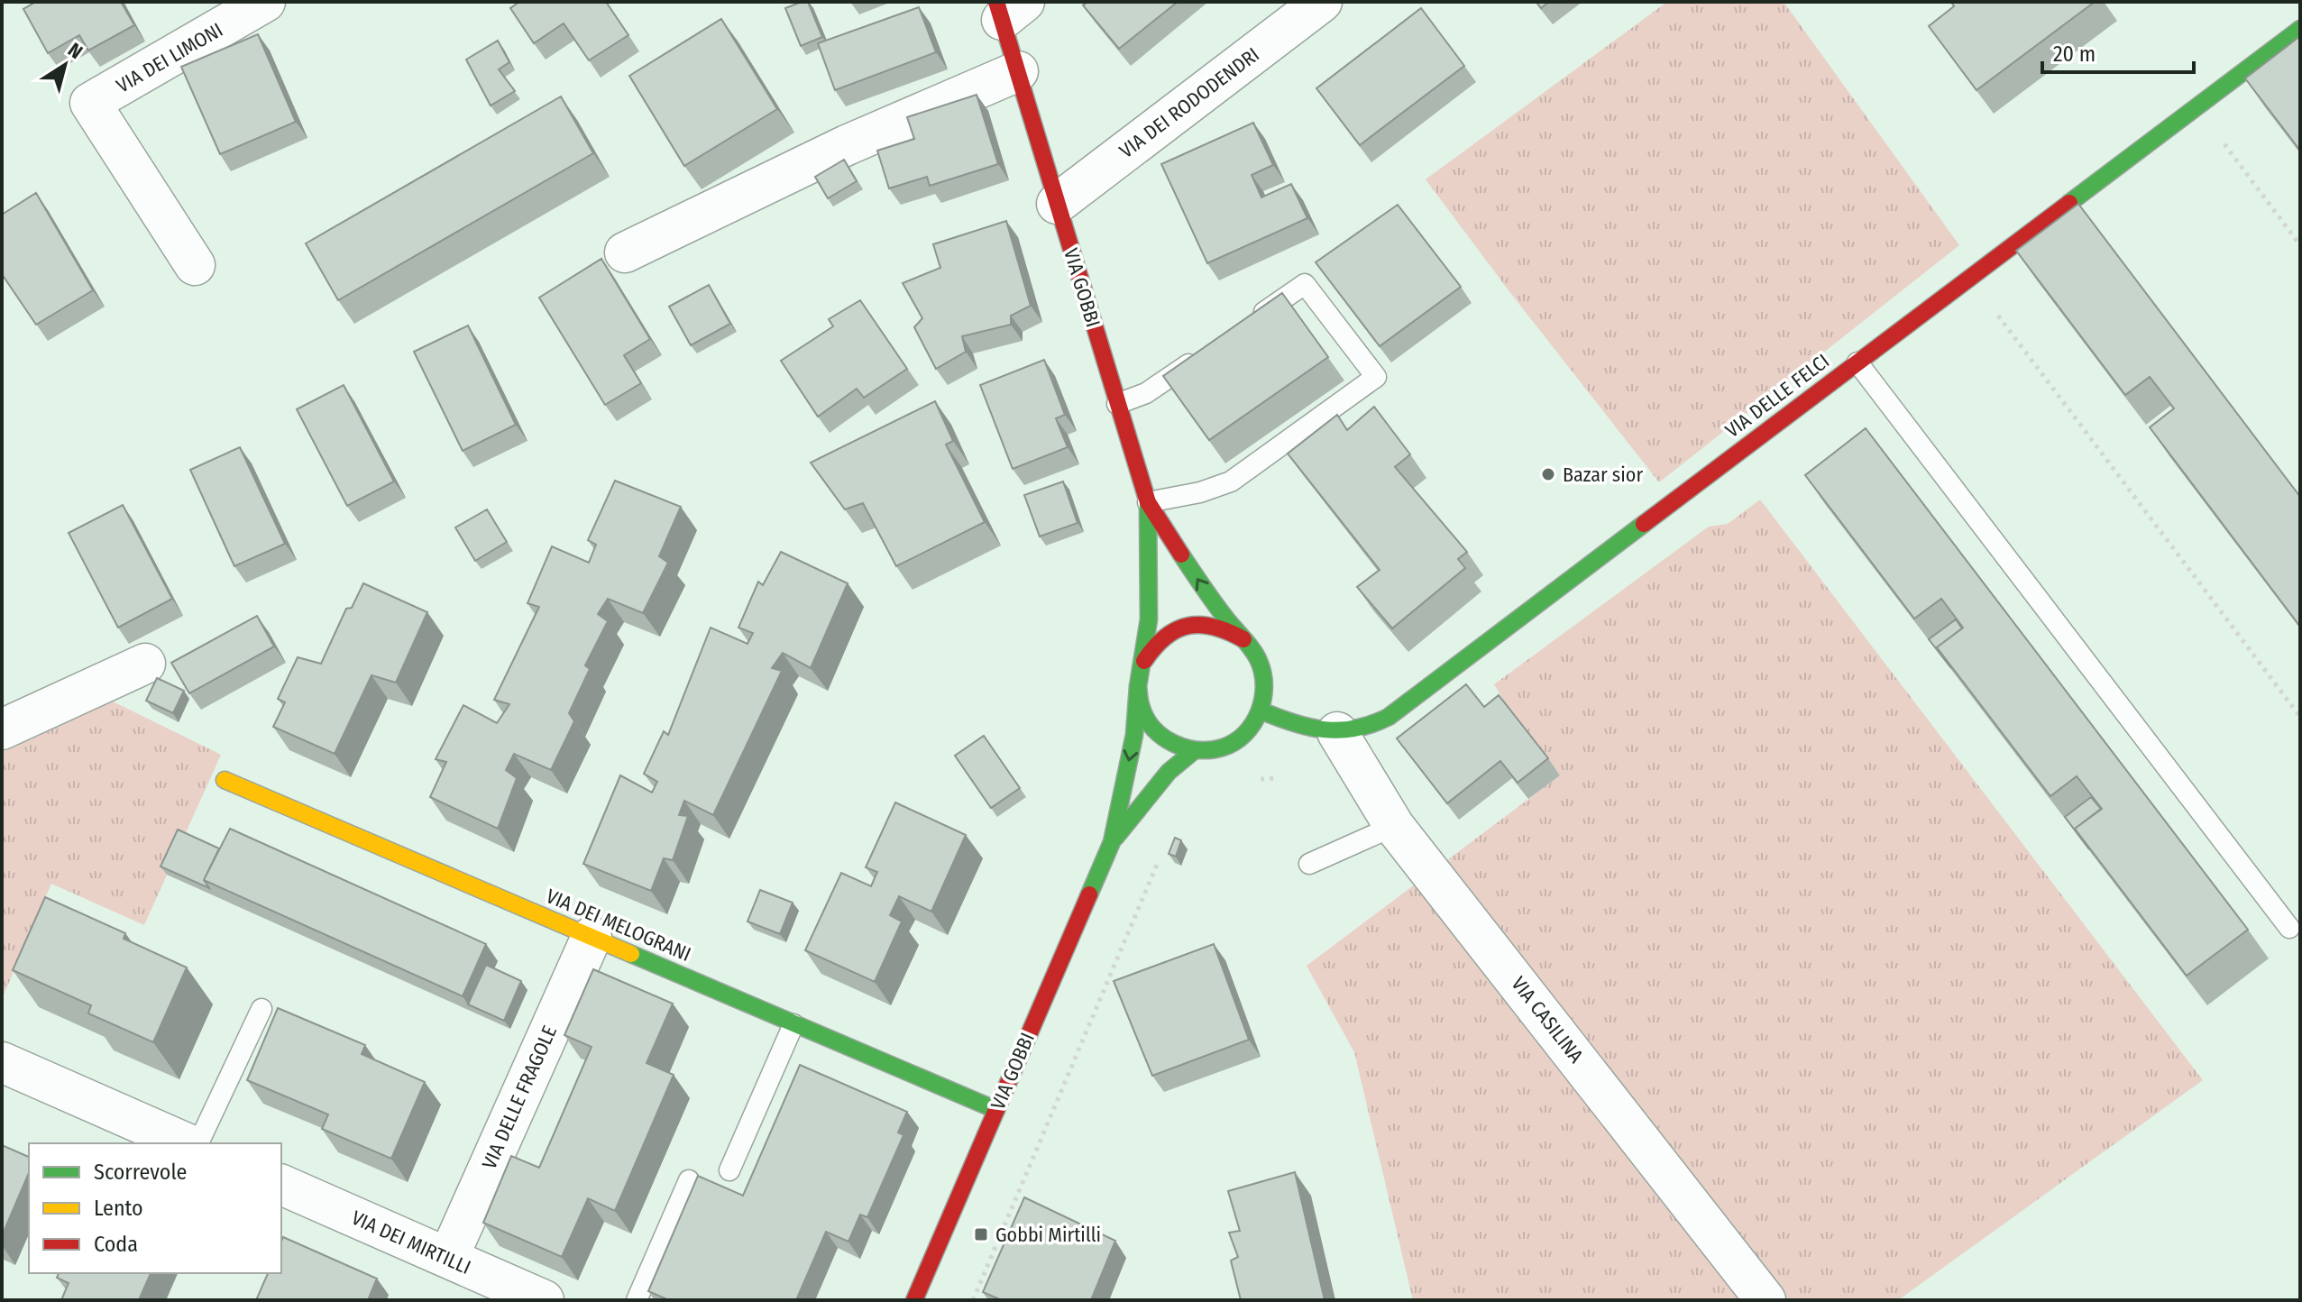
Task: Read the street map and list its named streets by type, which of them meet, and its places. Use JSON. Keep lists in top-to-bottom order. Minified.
{"streets":{"street":["VIA DEI LIMONI","VIA DEI RODODENDRI","VIA GOBBI","VIA DELLE FELCI","VIA DEI MELOGRANI","VIA CASILINA","VIA DELLE FRAGOLE","VIA DEI MIRTILLI"]},"crossings":[["VIA DEI RODODENDRI","VIA GOBBI"],["VIA GOBBI","VIA DELLE FELCI"],["VIA GOBBI","VIA DEI MELOGRANI"],["VIA DELLE FELCI","VIA CASILINA"],["VIA DEI MELOGRANI","VIA DELLE FRAGOLE"],["VIA DELLE FRAGOLE","VIA DEI MIRTILLI"]],"places":{"other":["Bazar sior"],"transit":["Gobbi Mirtilli"]},"legend":["Scorrevole","Lento","Coda"],"scale_bar":"20 m","north":"top right"}
